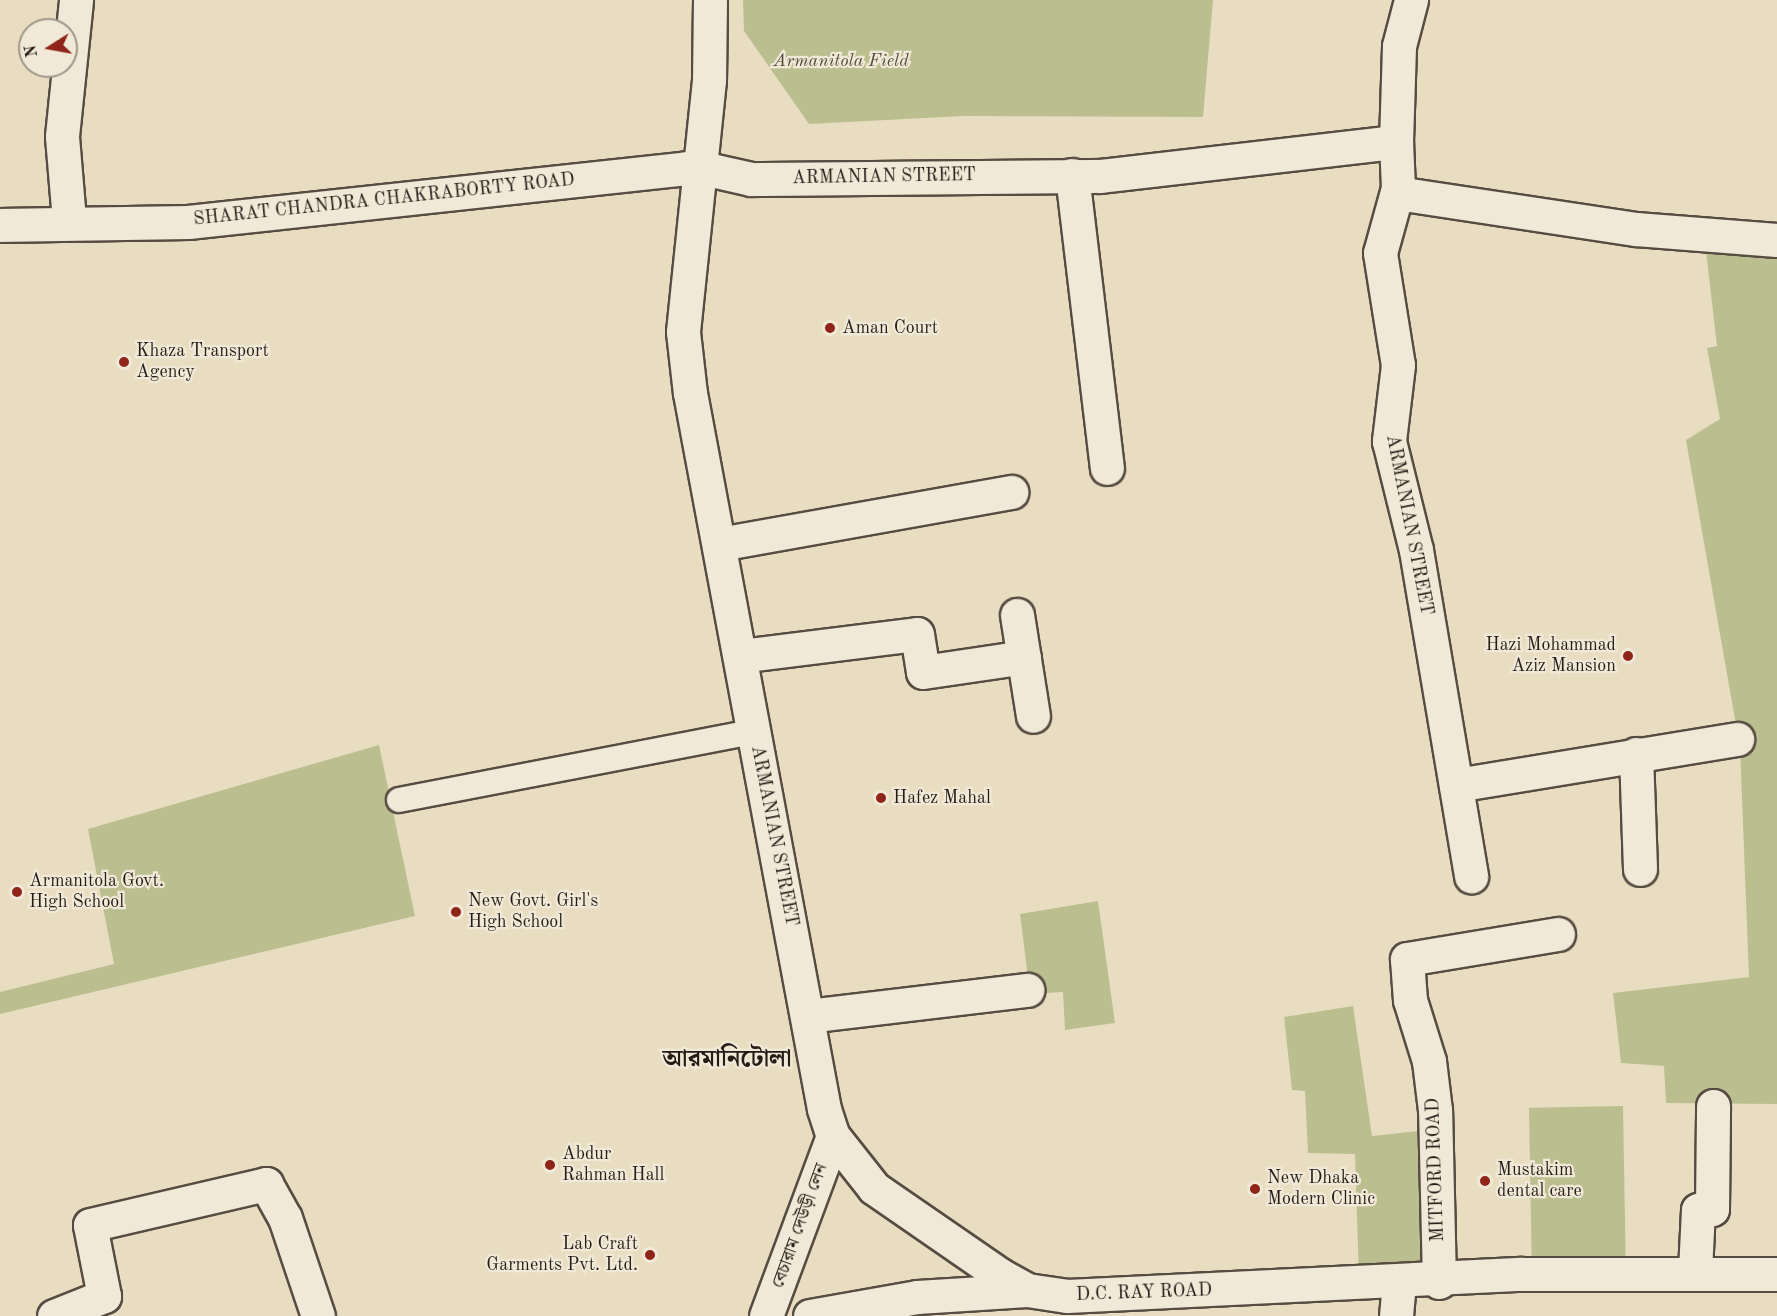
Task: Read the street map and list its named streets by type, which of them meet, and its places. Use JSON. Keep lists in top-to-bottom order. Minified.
{"streets":{"street":["ARMANIAN STREET","SHARAT CHANDRA CHAKRABORTY ROAD","MITFORD ROAD","বেচারাম দেউড়ী লেন","D.C. RAY ROAD"]},"crossings":[["ARMANIAN STREET","SHARAT CHANDRA CHAKRABORTY ROAD"],["ARMANIAN STREET","বেচারাম দেউড়ী লেন"],["ARMANIAN STREET","D.C. RAY ROAD"],["MITFORD ROAD","D.C. RAY ROAD"],["বেচারাম দেউড়ী লেন","D.C. RAY ROAD"]],"districts":["আরমানিটোলা"],"parks":["Armanitola Field"],"places":["Aman Court","Khaza Transport Agency","Hazi Mohammad Aziz Mansion","Hafez Mahal","Armanitola Govt. High School","New Govt. Girl's High School","Abdur Rahman Hall","Mustakim dental care","New Dhaka Modern Clinic","Lab Craft Garments Pvt. Ltd."],"north":"left"}
